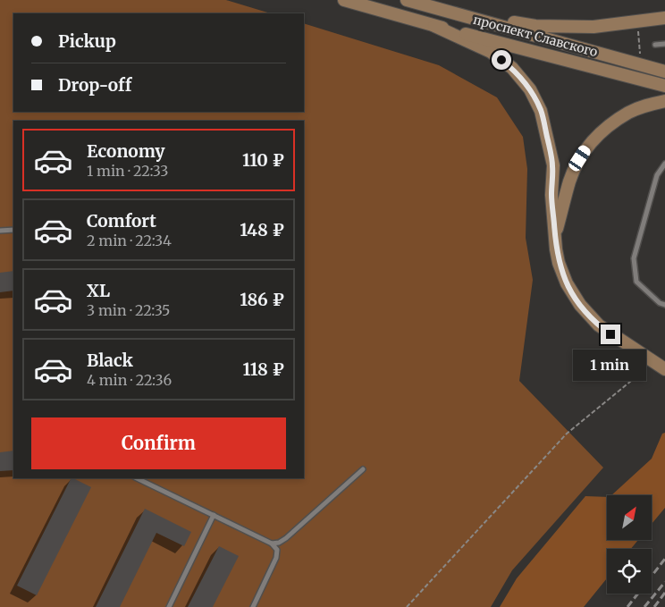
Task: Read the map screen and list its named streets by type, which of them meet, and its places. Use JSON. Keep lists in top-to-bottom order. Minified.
{"streets":{"street":["проспект Славского"]},"north":"top right","page":{"banner":["Pickup","Drop-off"],"list":[{"name":"Economy","note":"1 min · 22:33","value":"110 ₽"},{"name":"Comfort","note":"2 min · 22:34","value":"148 ₽"},{"name":"XL","note":"3 min · 22:35","value":"186 ₽"},{"name":"Black","note":"4 min · 22:36","value":"118 ₽"}],"bubble":"1 min","buttons":"Confirm"}}
